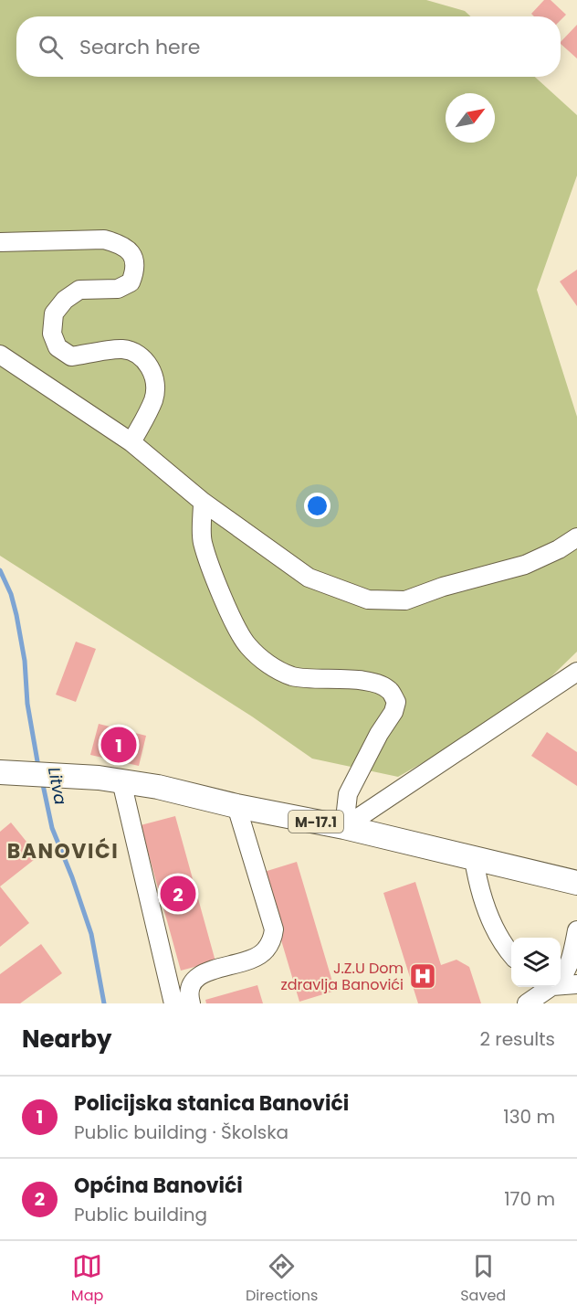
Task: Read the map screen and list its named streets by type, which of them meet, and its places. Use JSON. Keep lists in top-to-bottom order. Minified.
{"streets":{"main road":["M-17.1"]},"districts":["BANOVIĆI"],"water":["Litva"],"places":{"hospital":["J.Z.U Dom zdravlja Banovići"]},"north":"top right","page":{"search":"Search here","pins":["1","2"],"heading":["Nearby","2 results"],"list":[{"mark":"1","name":"Policijska stanica Banovići","note":"Public building · Školska","value":"130 m"},{"mark":"2","name":"Općina Banovići","note":"Public building","value":"170 m"}],"nav":["Map","Directions","Saved"]}}
